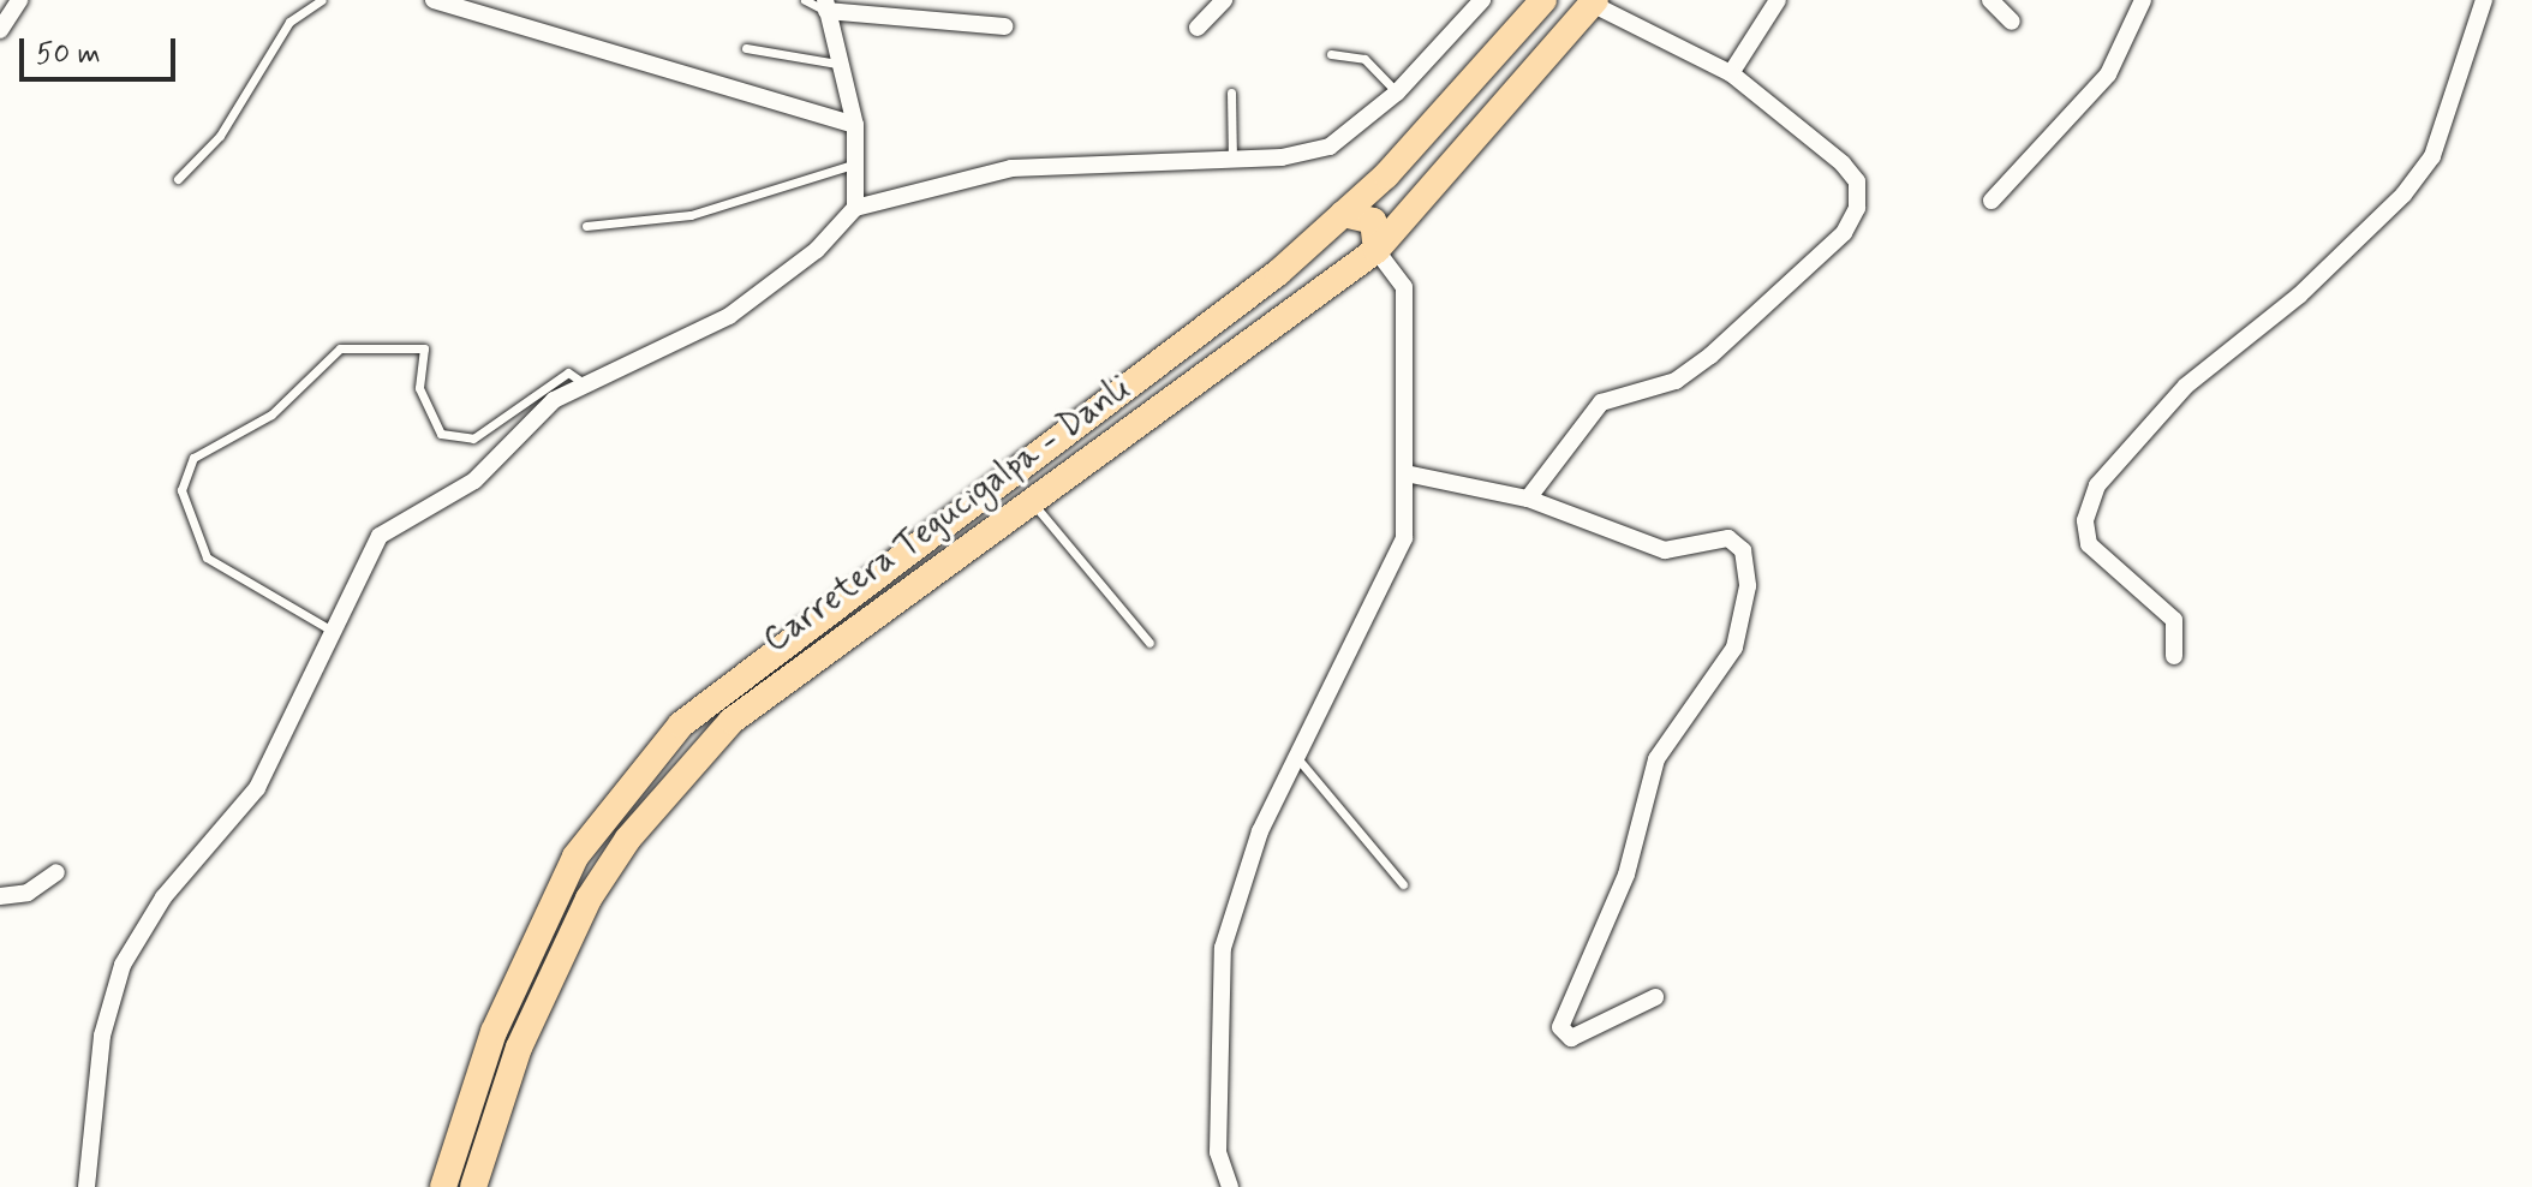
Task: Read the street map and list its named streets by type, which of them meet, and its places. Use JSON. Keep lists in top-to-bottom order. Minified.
{"streets":{"highway":["Carretera Tegucigalpa - Danli"]},"scale_bar":"50 m"}
